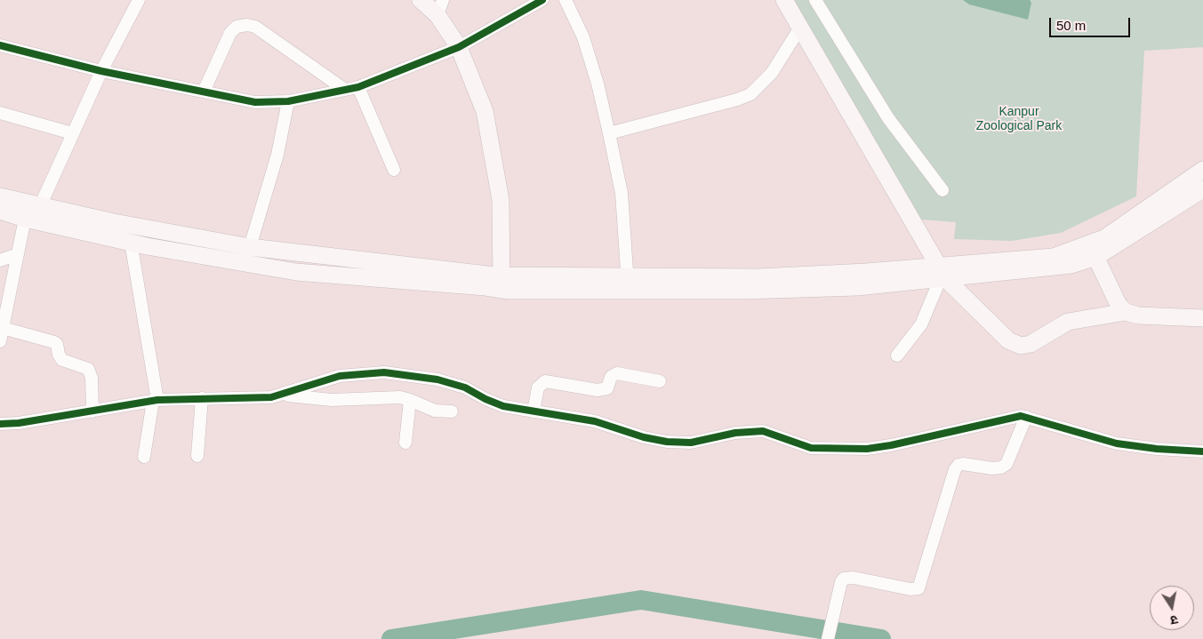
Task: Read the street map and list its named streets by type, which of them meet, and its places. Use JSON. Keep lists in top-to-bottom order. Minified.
{"parks":["Kanpur Zoological Park"],"scale_bar":"50 m","north":"bottom"}
